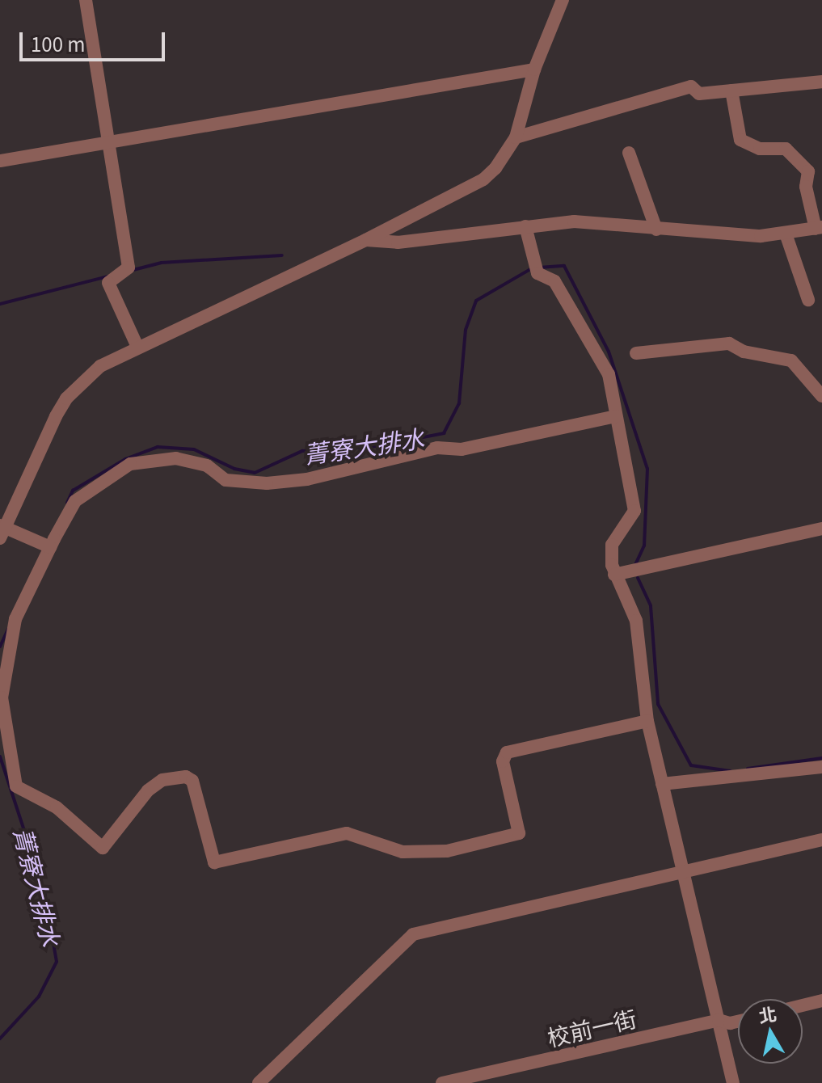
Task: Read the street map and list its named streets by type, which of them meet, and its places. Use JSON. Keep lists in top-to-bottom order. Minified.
{"streets":{"street":["校前一街"]},"water":["菁寮大排水"],"scale_bar":"100 m","north":"top"}
